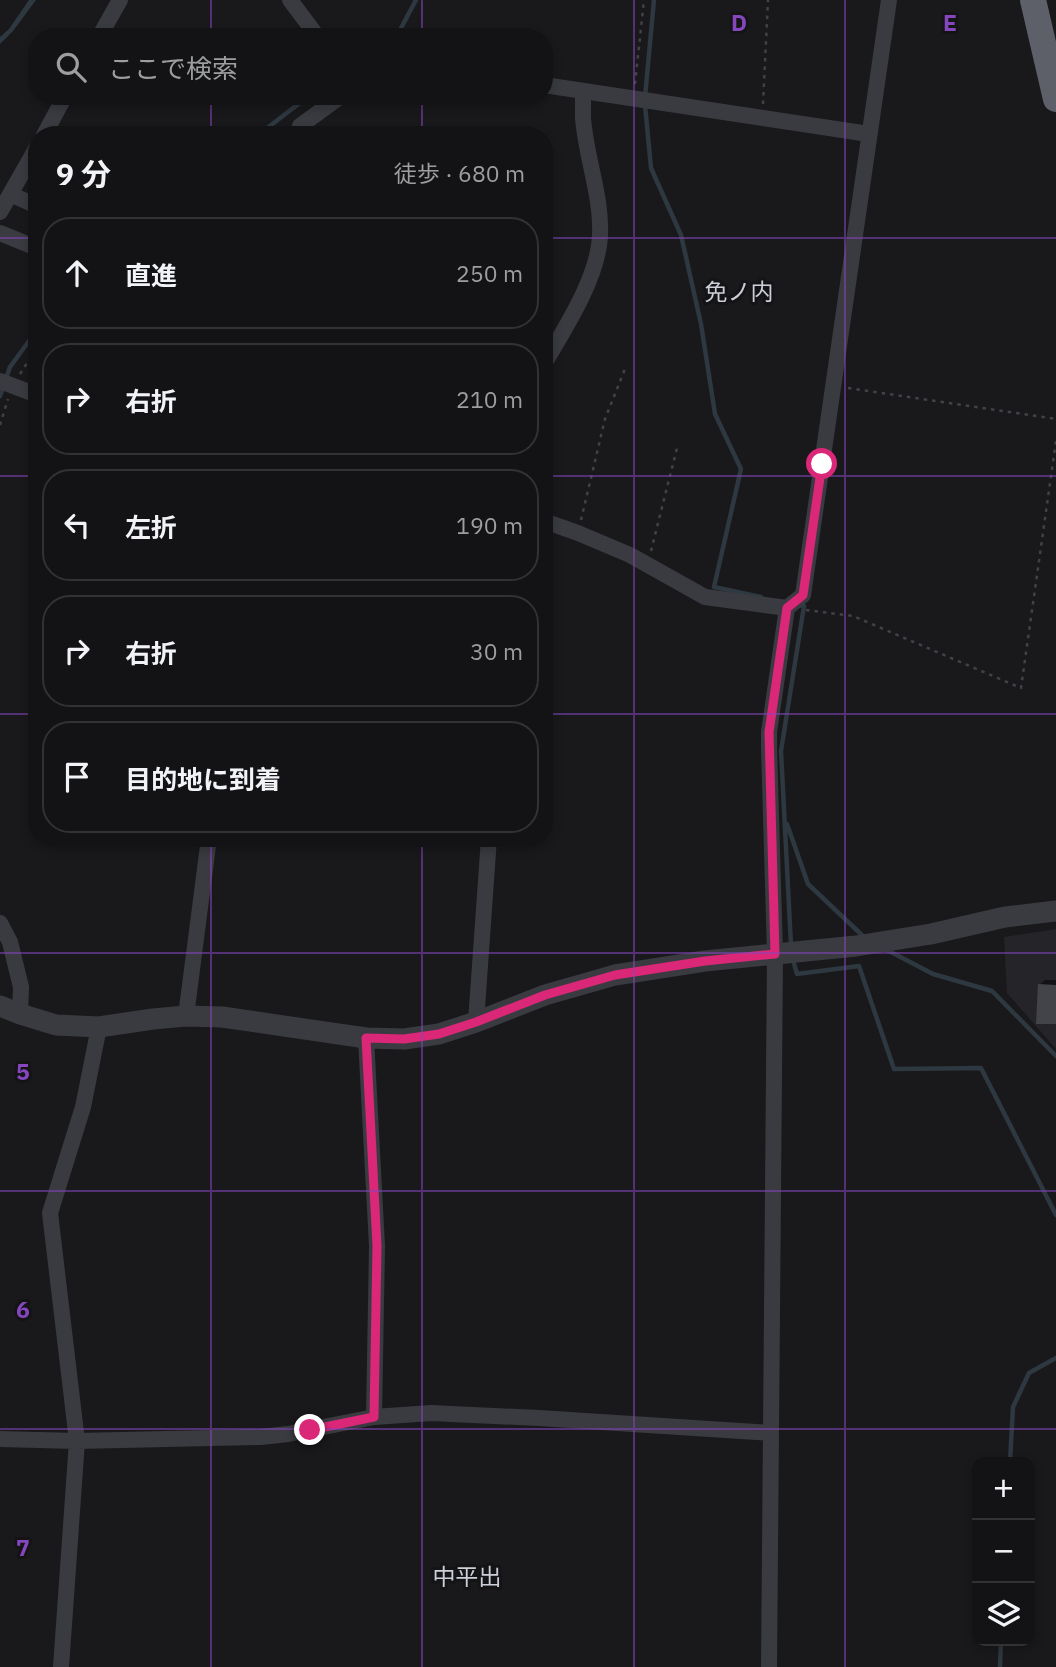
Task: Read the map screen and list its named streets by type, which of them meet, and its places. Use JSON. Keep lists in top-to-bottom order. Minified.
{"districts":["免ノ内","中平出"],"page":{"search":"ここで検索","heading":["9 分","徒歩 · 680 m"],"list":[["直進","250 m"],["右折","210 m"],["左折","190 m"],["右折","30 m"],"目的地に到着"],"map_buttons":["+","−"]},"grid":{"columns":["D","E"],"rows":["5","6","7"]}}
